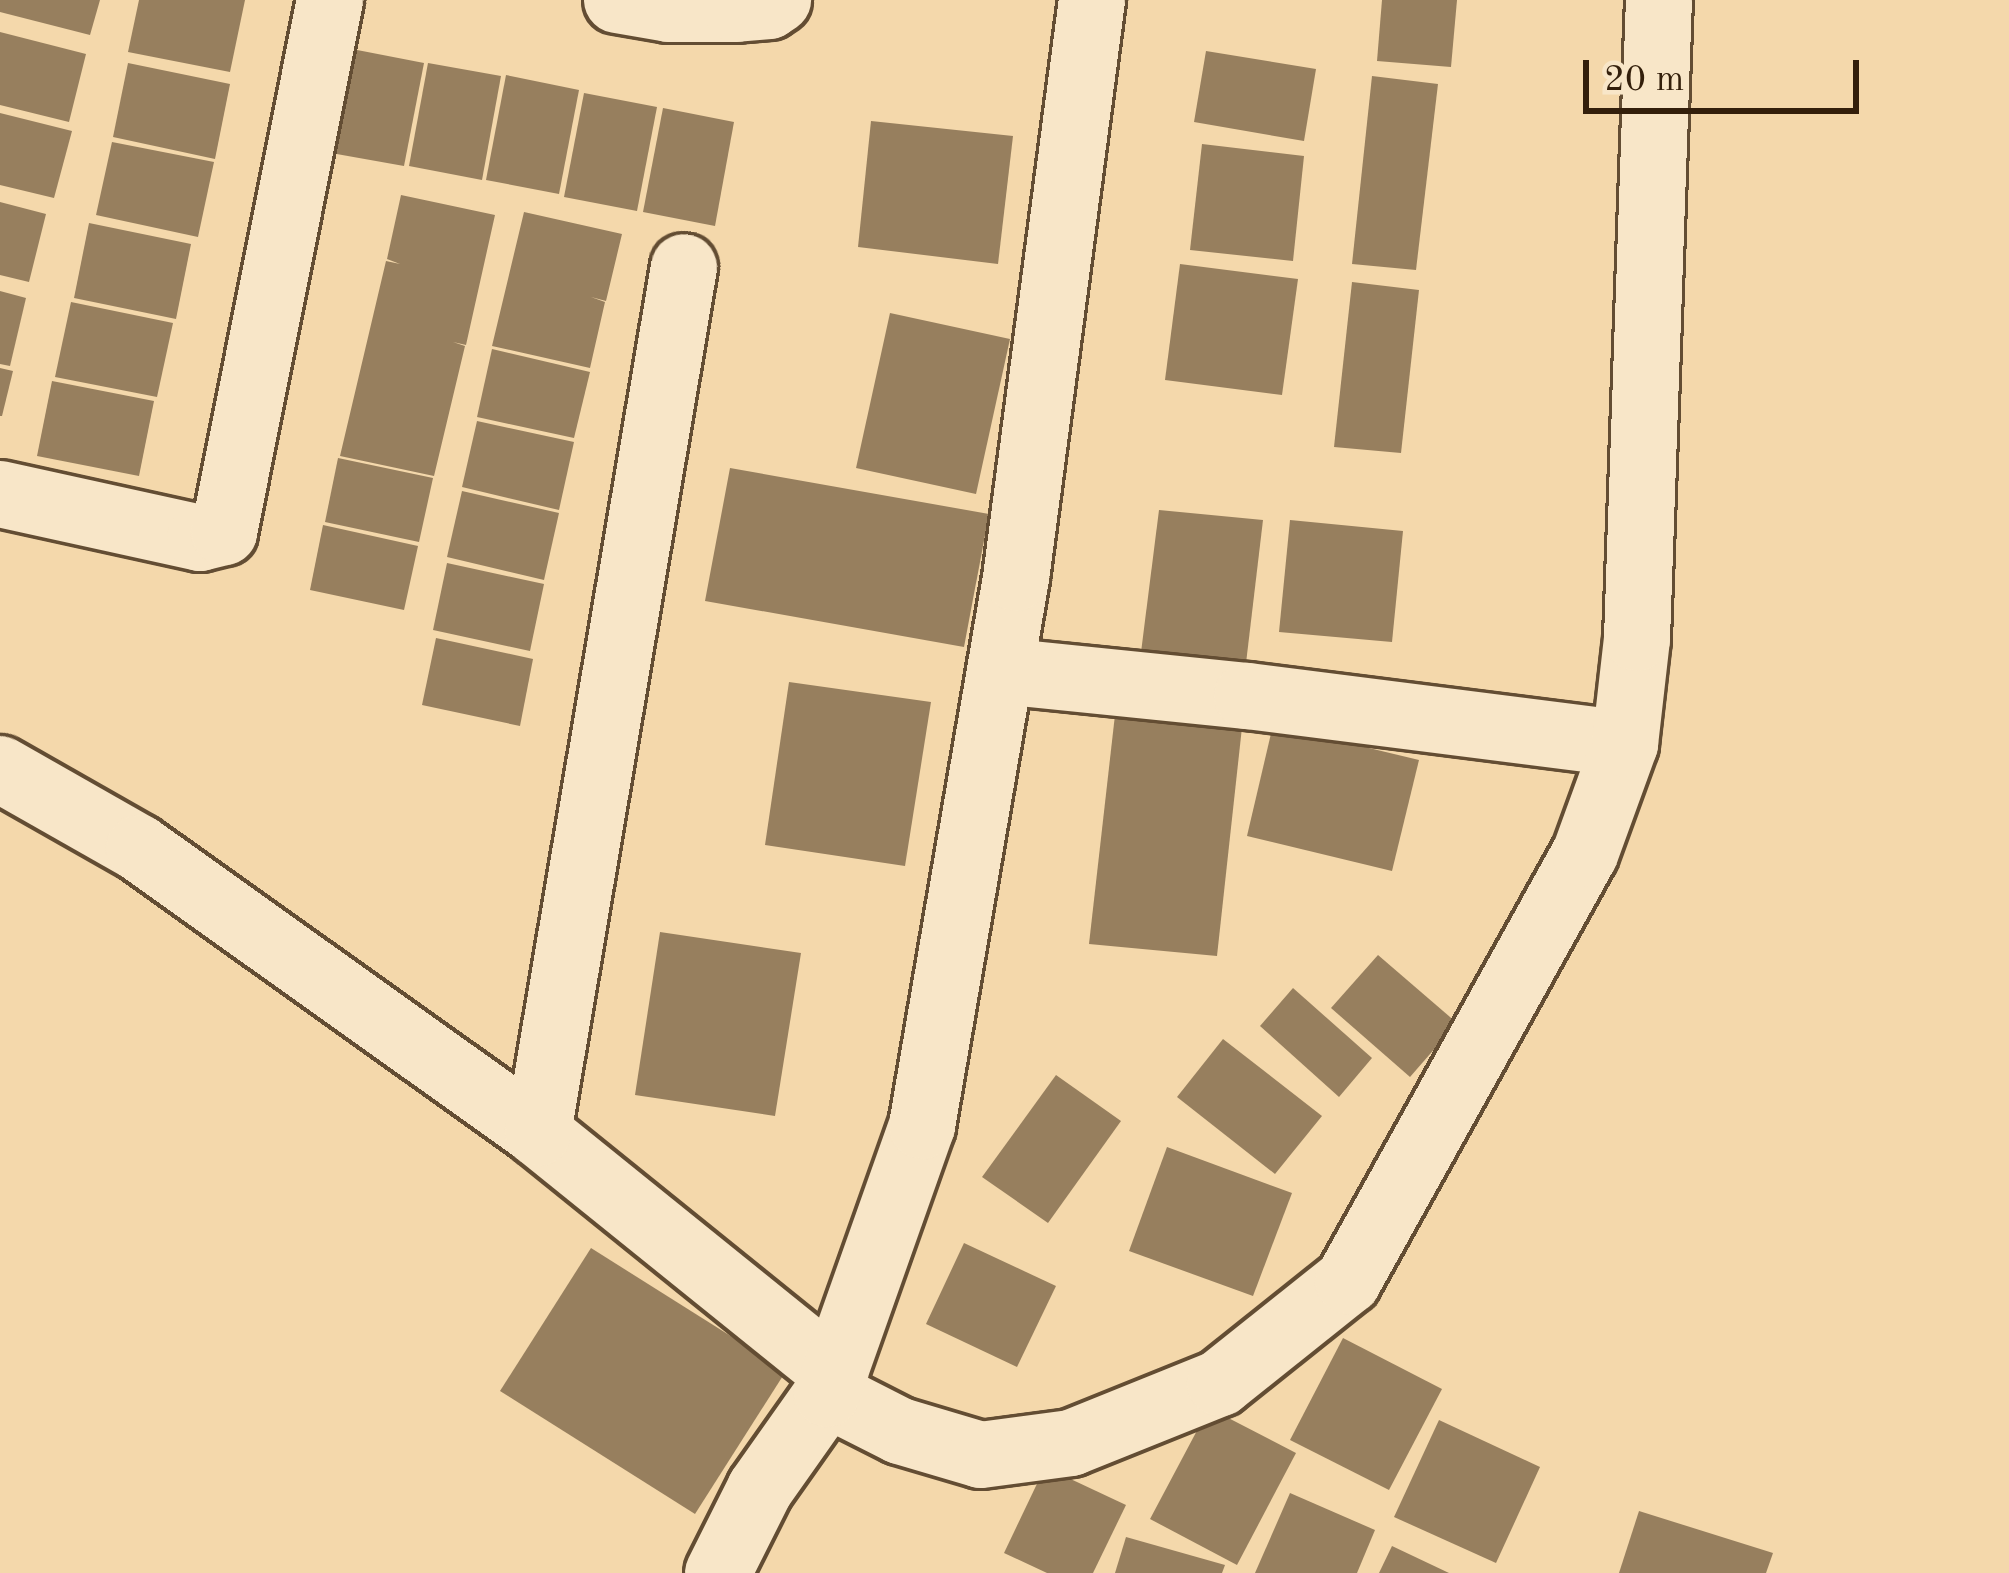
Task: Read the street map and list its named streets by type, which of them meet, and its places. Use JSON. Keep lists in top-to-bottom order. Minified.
{"scale_bar":"20 m"}
